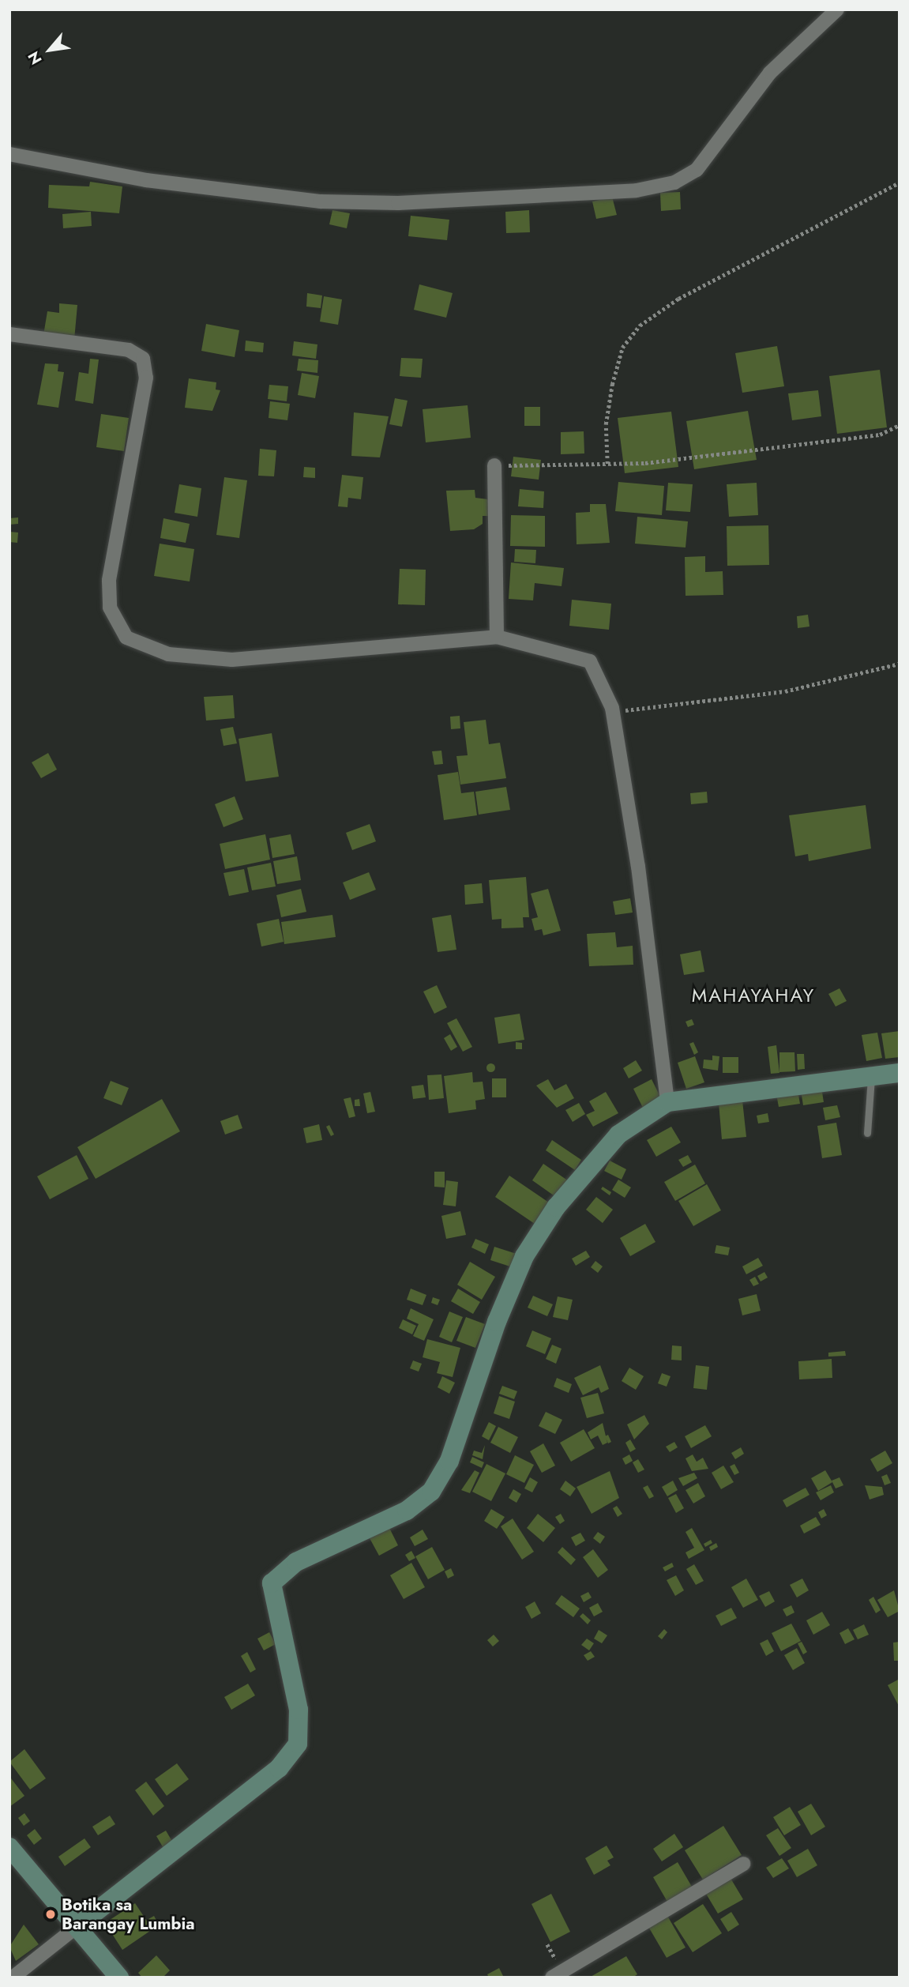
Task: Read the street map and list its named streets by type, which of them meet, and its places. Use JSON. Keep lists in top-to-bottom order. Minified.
{"districts":["MAHAYAHAY"],"places":["Botika sa Barangay Lumbia"],"north":"bottom left"}
